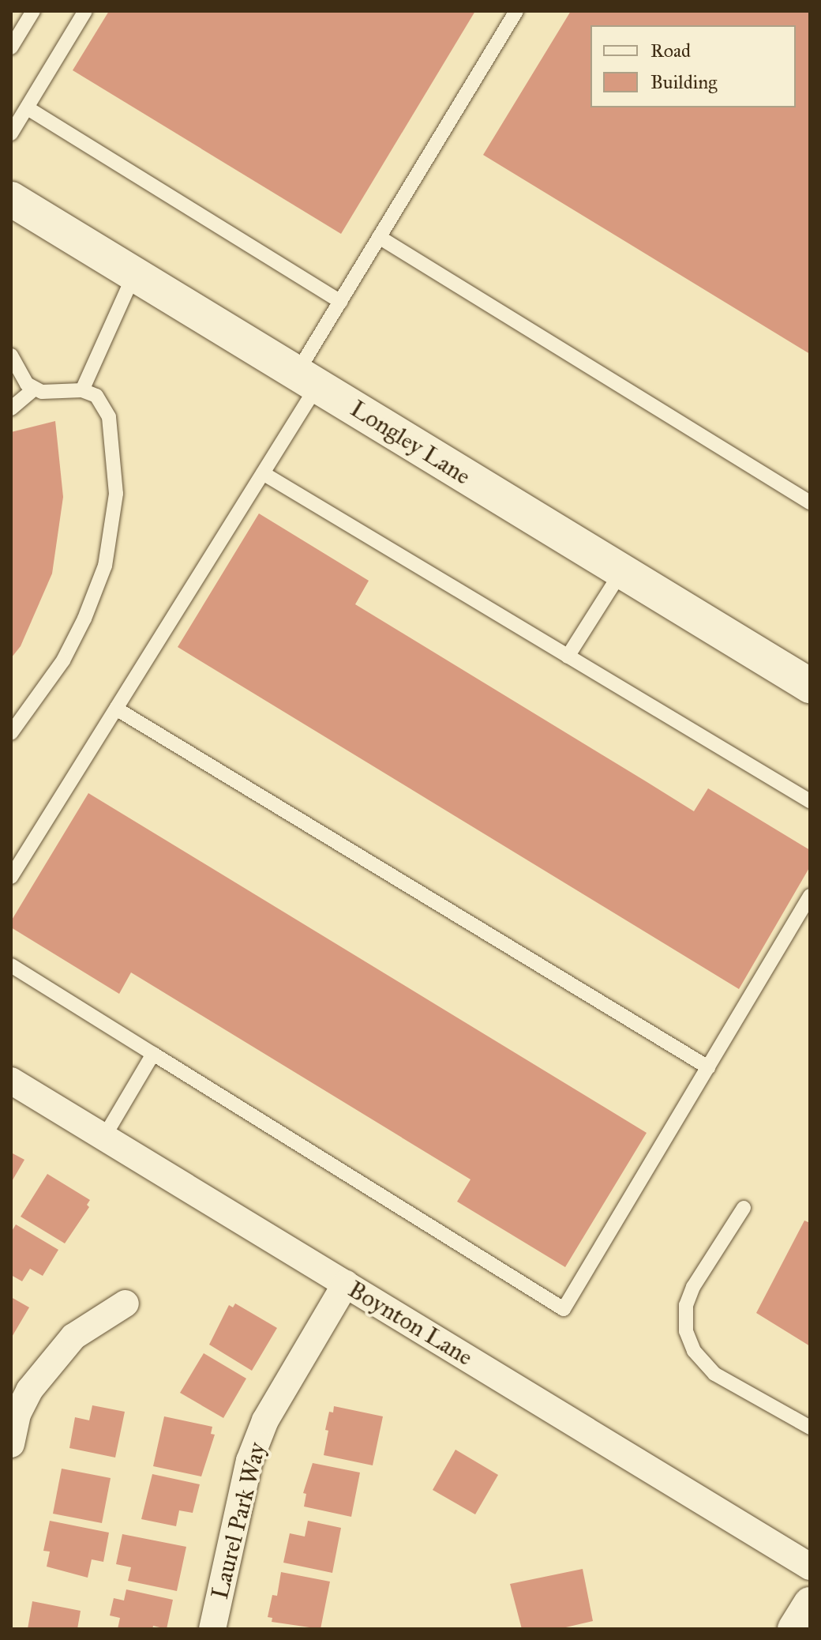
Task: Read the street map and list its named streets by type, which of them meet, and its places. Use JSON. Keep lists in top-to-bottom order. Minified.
{"streets":{"main road":["Longley Lane"],"street":["Boynton Lane","Laurel Park Way"]},"crossings":[["Boynton Lane","Laurel Park Way"]],"legend":["Road","Building"]}
